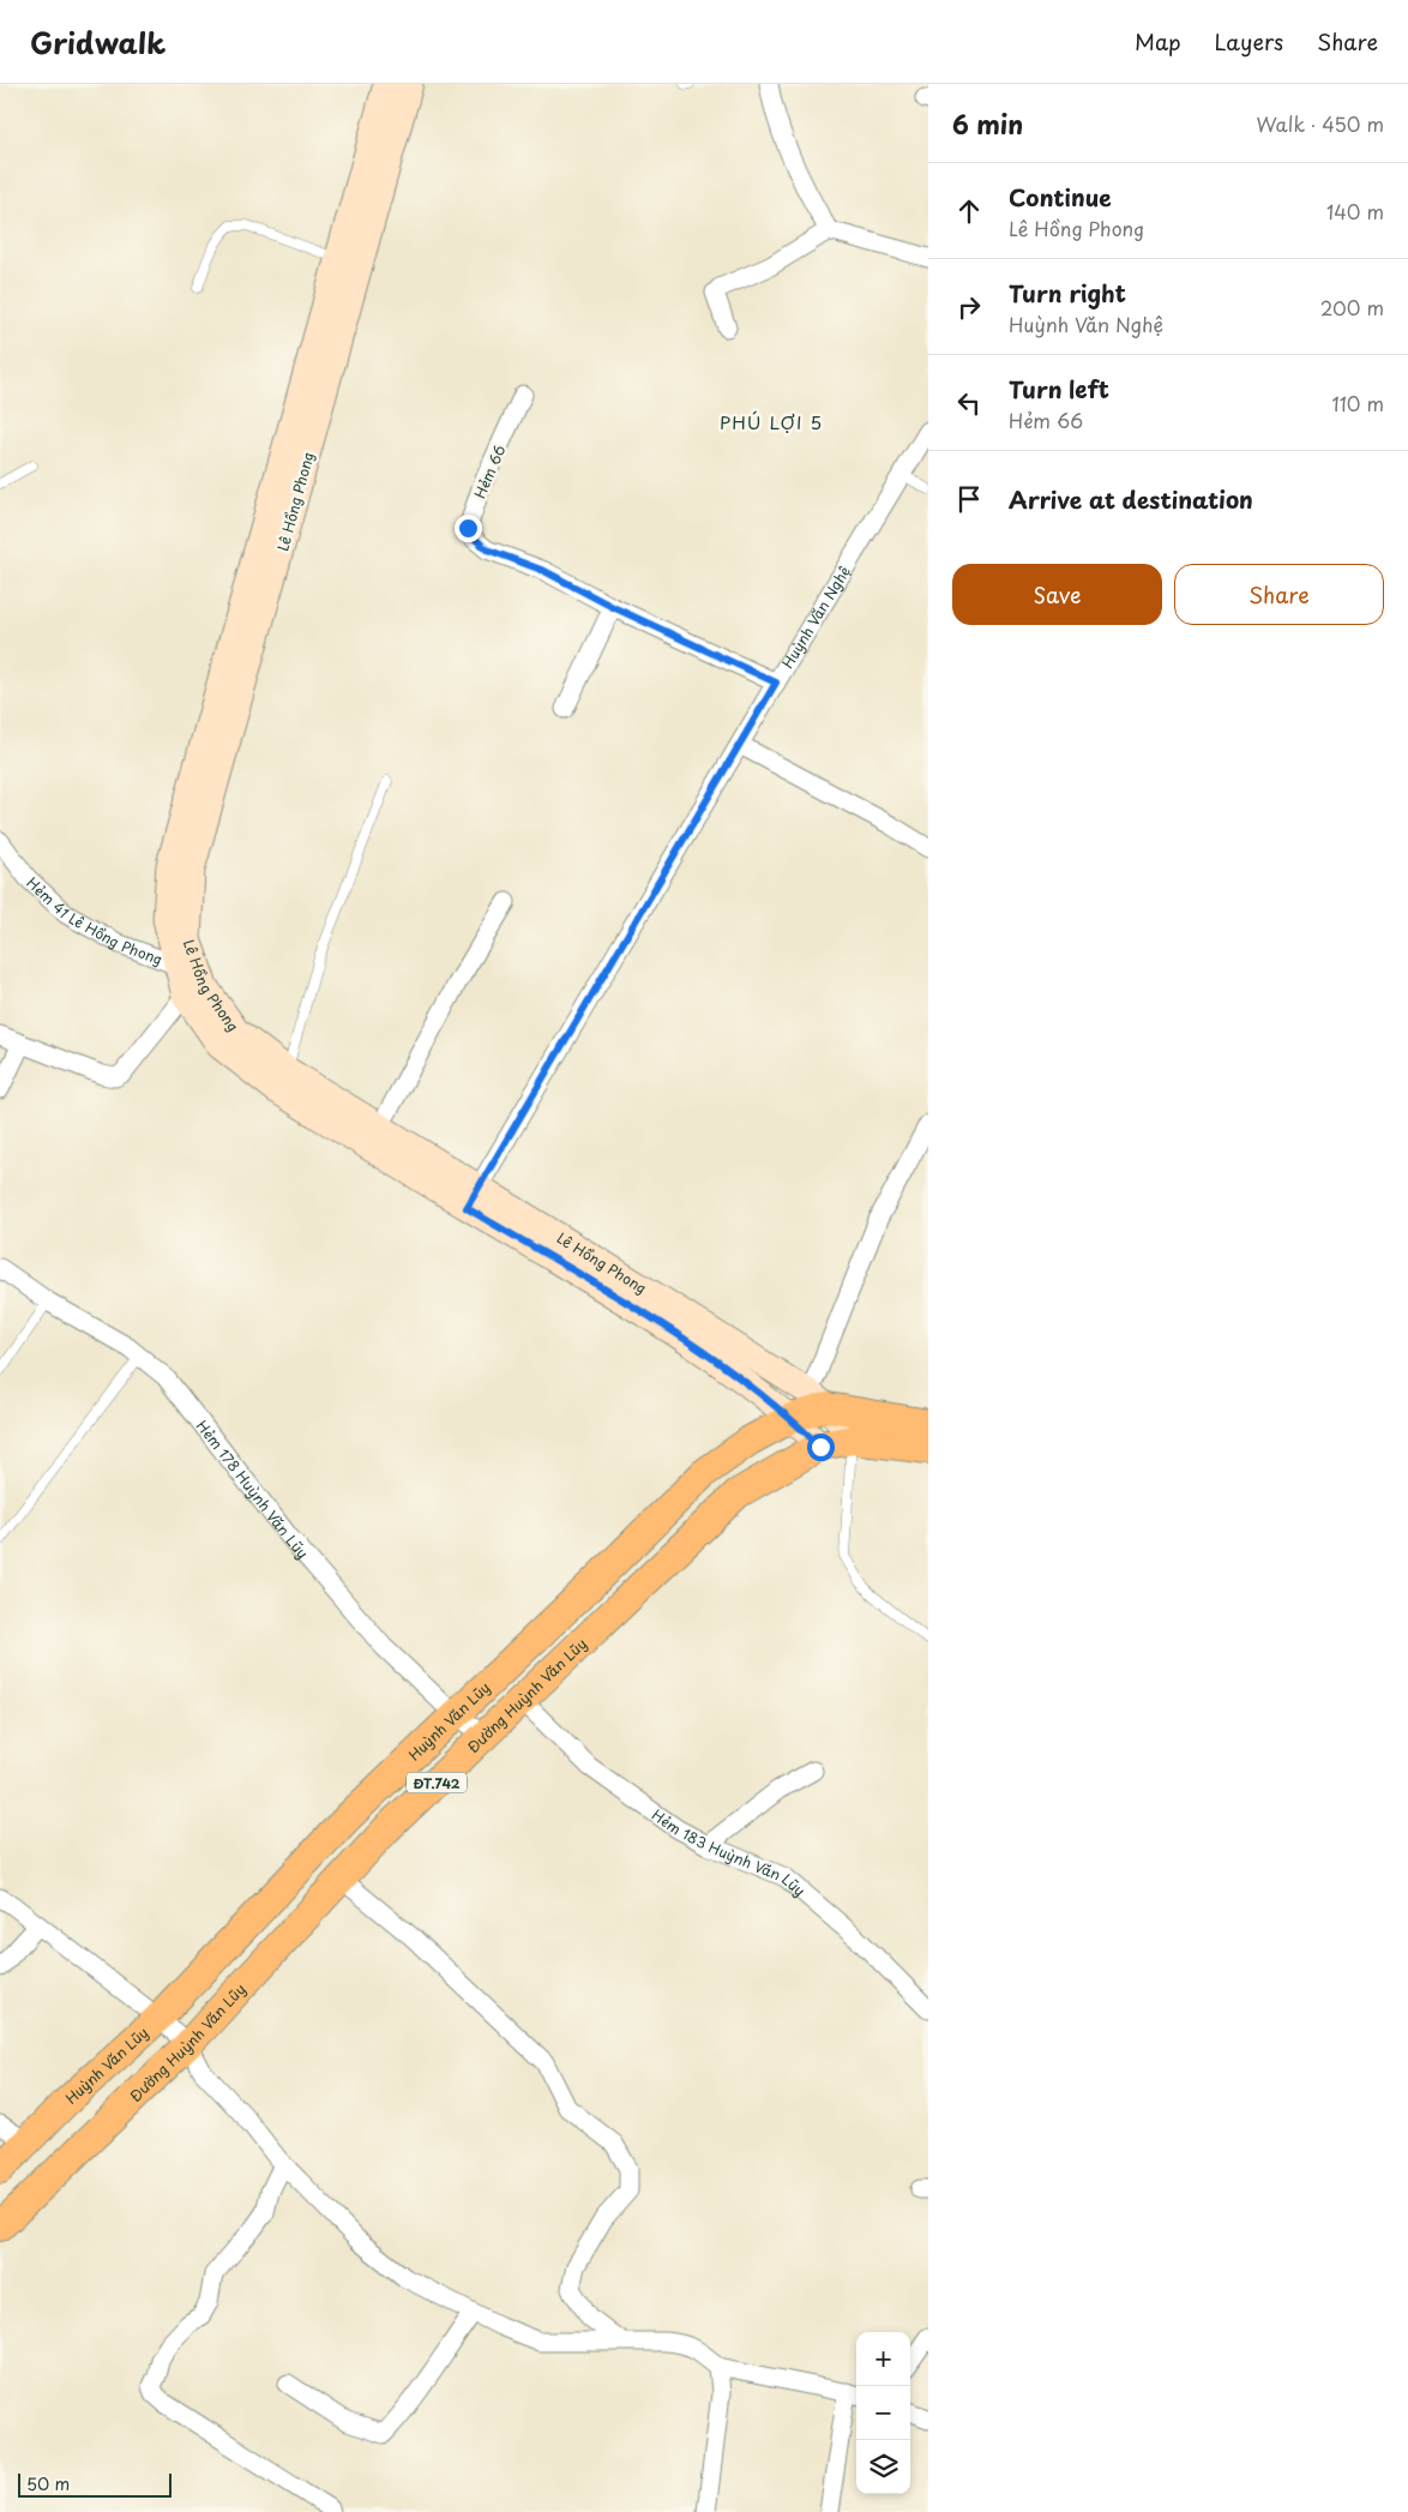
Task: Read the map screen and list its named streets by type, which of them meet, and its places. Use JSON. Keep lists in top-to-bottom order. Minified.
{"streets":{"main road":["Đường Huỳnh Văn Lũy","Huỳnh Văn Lũy","ĐT.742"],"street":["Hẻm 66","Lê Hồng Phong","Huỳnh Văn Nghệ","Hẻm 41 Lê Hồng Phong","Hẻm 178 Huỳnh Văn Lũy","Hẻm 183 Huỳnh Văn Lũy"]},"crossings":[["Hẻm 66","Huỳnh Văn Nghệ"],["Lê Hồng Phong","Huỳnh Văn Nghệ"],["Lê Hồng Phong","Hẻm 41 Lê Hồng Phong"],["Lê Hồng Phong","Đường Huỳnh Văn Lũy"],["Lê Hồng Phong","Huỳnh Văn Lũy"],["Hẻm 178 Huỳnh Văn Lũy","Đường Huỳnh Văn Lũy"],["Hẻm 178 Huỳnh Văn Lũy","Huỳnh Văn Lũy"],["Đường Huỳnh Văn Lũy","Hẻm 183 Huỳnh Văn Lũy"]],"districts":["PHÚ LỢI 5"],"scale_bar":"50 m","page":{"header":"Gridwalk","nav":["Map","Layers","Share"],"heading":["6 min","Walk · 450 m"],"list":[["Continue","Lê Hồng Phong","140 m"],["Turn right","Huỳnh Văn Nghệ","200 m"],["Turn left","Hẻm 66","110 m"],"Arrive at destination"],"buttons":["Save","Share"],"map_buttons":["+","−"],"scale":"50 m"}}
